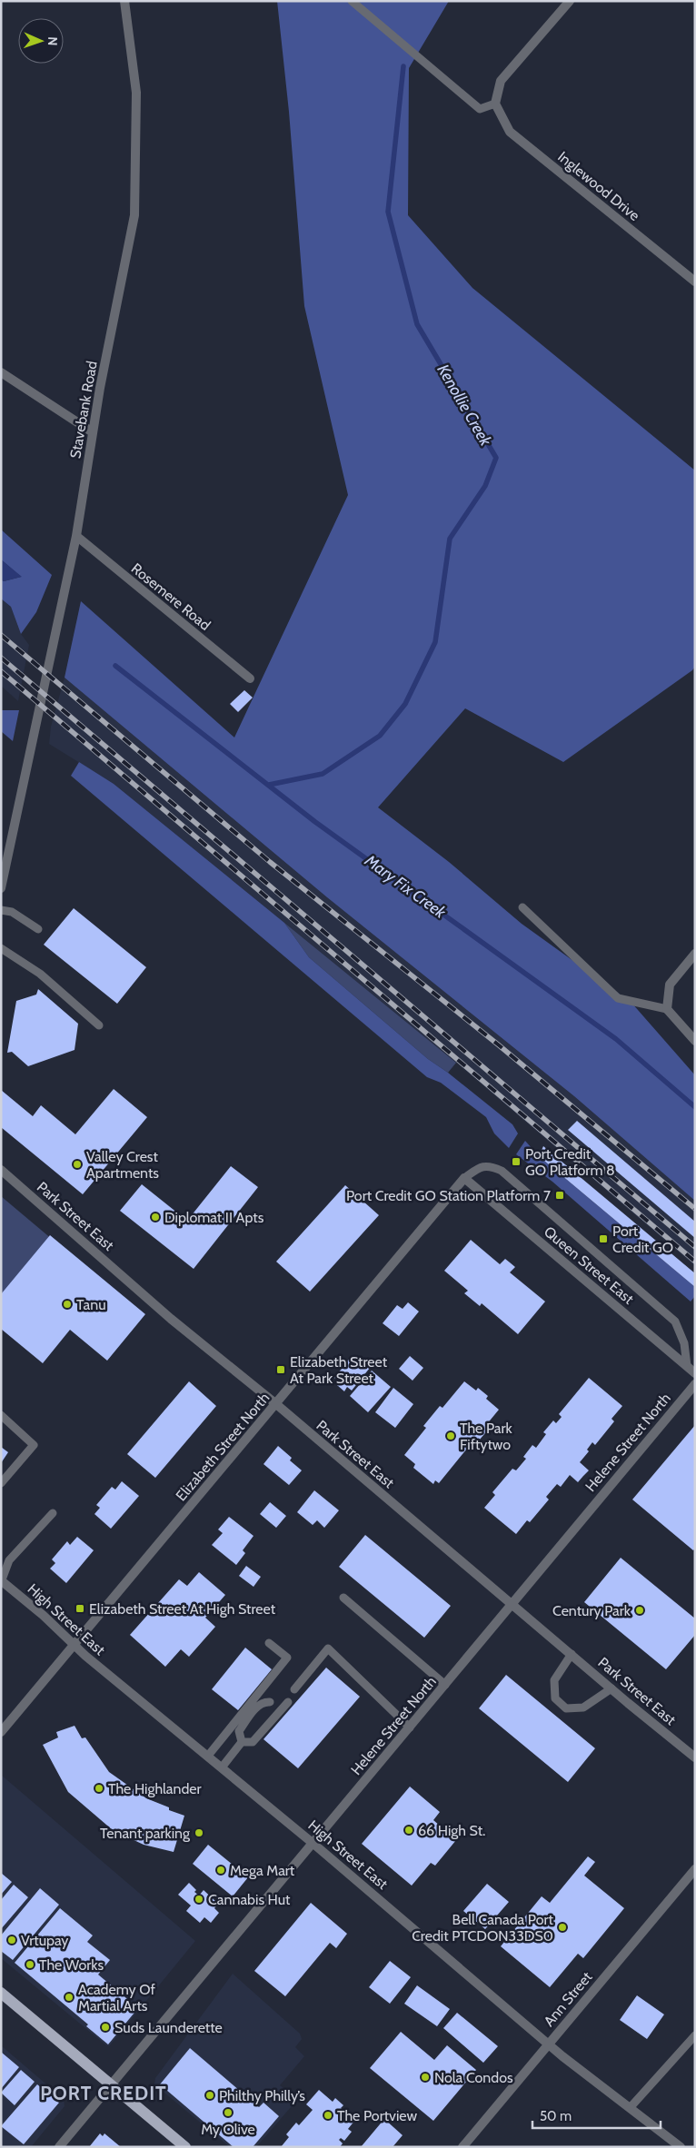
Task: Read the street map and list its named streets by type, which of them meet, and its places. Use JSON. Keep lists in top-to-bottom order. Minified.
{"streets":{"street":["Inglewood Drive","Stavebank Road","Rosemere Road","Park Street East","Queen Street East","Helene Street North","Elizabeth Street North","High Street East","Ann Street"]},"crossings":[["Stavebank Road","Rosemere Road"],["Park Street East","Helene Street North"],["Park Street East","Elizabeth Street North"],["Queen Street East","Elizabeth Street North"],["Helene Street North","High Street East"],["Elizabeth Street North","High Street East"],["High Street East","Ann Street"]],"districts":["PORT CREDIT"],"water":["Kenollie Creek","Mary Fix Creek"],"places":{"transit":["Port Credit GO Platform 8","Port Credit GO Station Platform 7","Port Credit GO","Elizabeth Street At Park Street","Elizabeth Street At High Street"],"other":["Valley Crest Apartments","Diplomat II Apts","Tanu","The Park Fiftytwo","Century Park","The Highlander","66 High St.","Tenant parking","Mega Mart","Cannabis Hut","Bell Canada Port Credit PTCDON33DS0","Vrtupay","The Works","Academy Of Martial Arts","Suds Launderette","Nola Condos","Philthy Philly’s","My Olive","The Portview"]},"scale_bar":"50 m","north":"right"}
